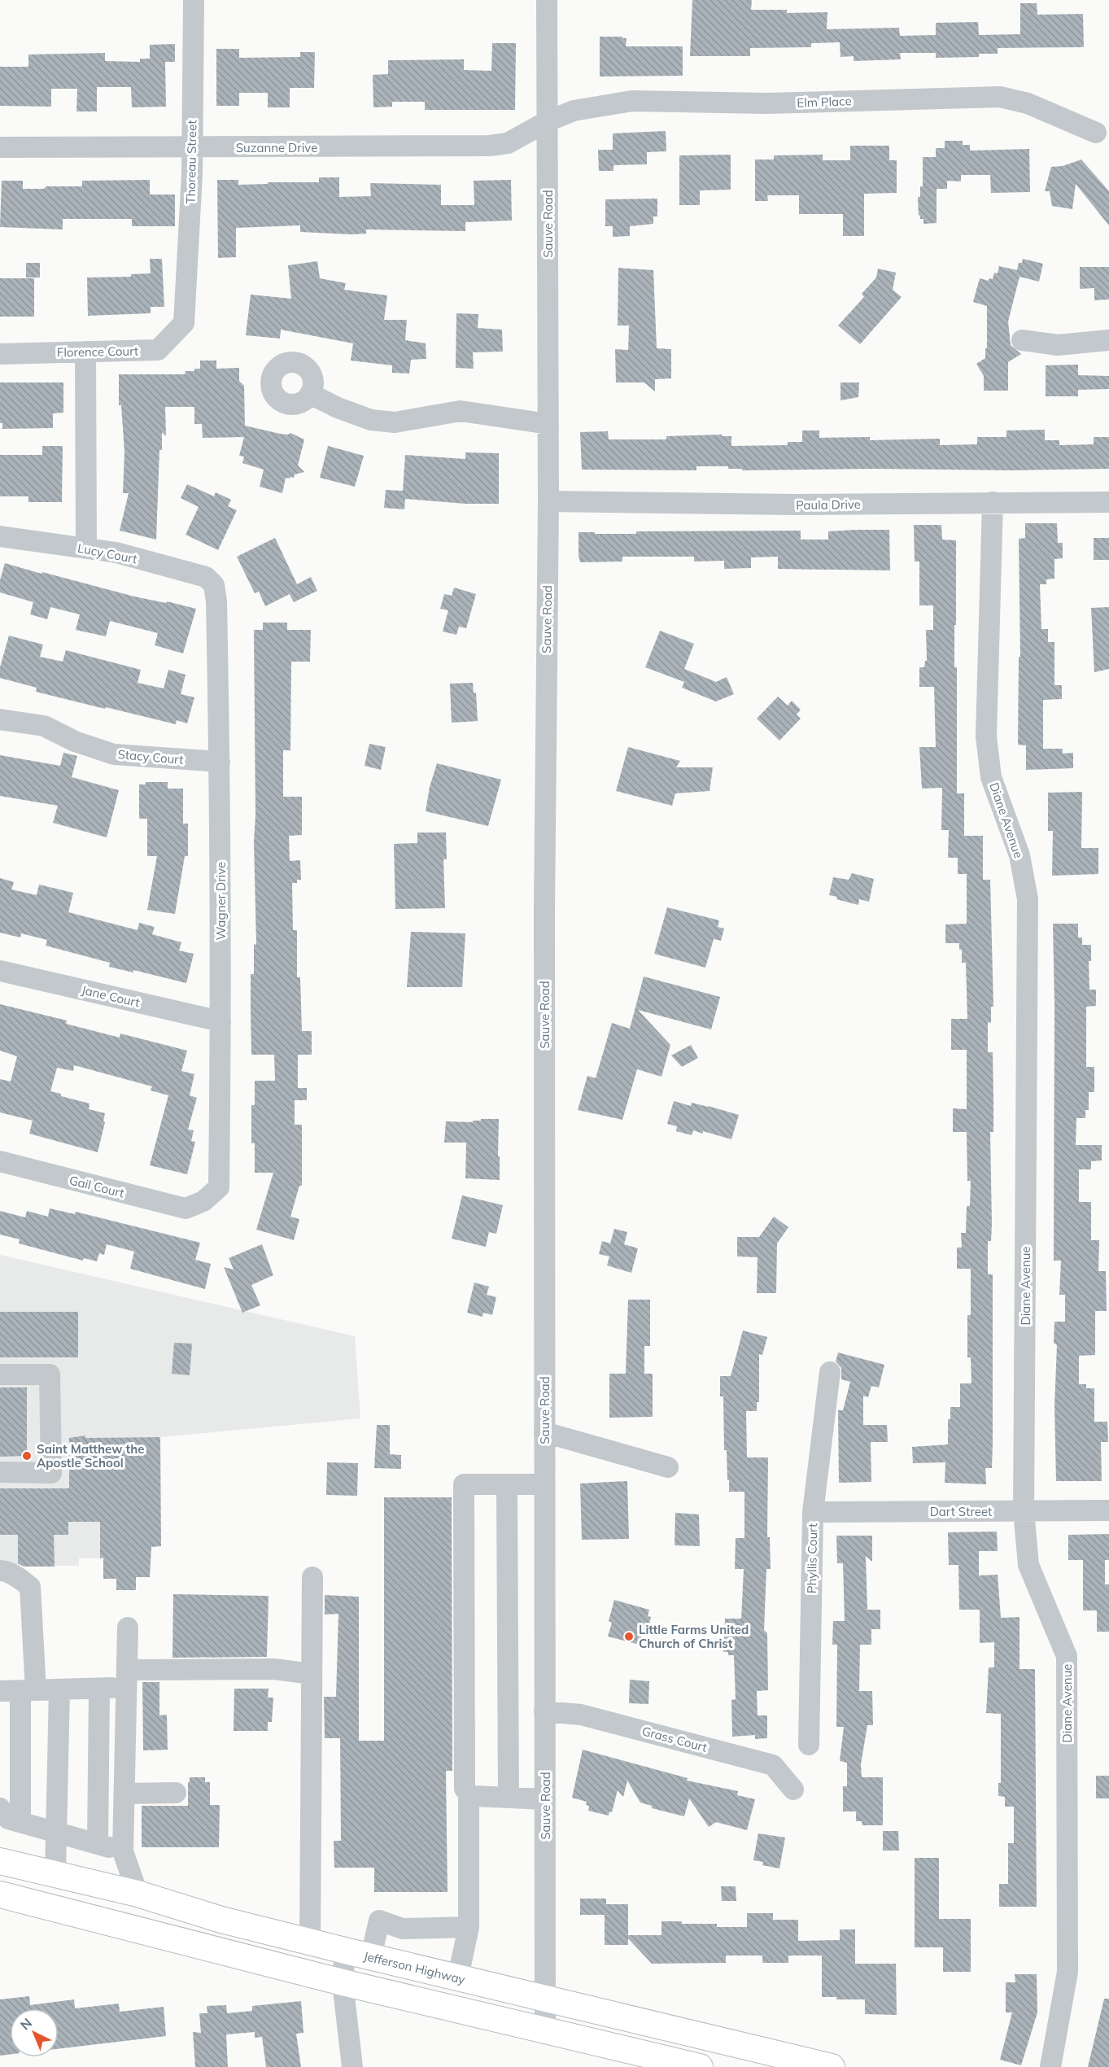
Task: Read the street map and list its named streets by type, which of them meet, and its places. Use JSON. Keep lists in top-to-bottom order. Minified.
{"streets":{"main road":["Jefferson Highway"],"street":["Elm Place","Suzanne Drive","Thoreau Street","Sauve Road","Florence Court","Paula Drive","Lucy Court","Stacy Court","Diane Avenue","Wagner Drive","Jane Court","Gail Court","Dart Street","Phyllis Court","Grass Court"]},"crossings":[["Elm Place","Suzanne Drive"],["Elm Place","Sauve Road"],["Suzanne Drive","Thoreau Street"],["Suzanne Drive","Sauve Road"],["Thoreau Street","Florence Court"],["Sauve Road","Paula Drive"],["Sauve Road","Grass Court"],["Sauve Road","Jefferson Highway"],["Paula Drive","Diane Avenue"],["Lucy Court","Wagner Drive"],["Stacy Court","Wagner Drive"],["Diane Avenue","Dart Street"],["Wagner Drive","Jane Court"],["Wagner Drive","Gail Court"],["Dart Street","Phyllis Court"]],"places":["Saint Matthew the Apostle School","Little Farms United Church of Christ"],"north":"top left"}
